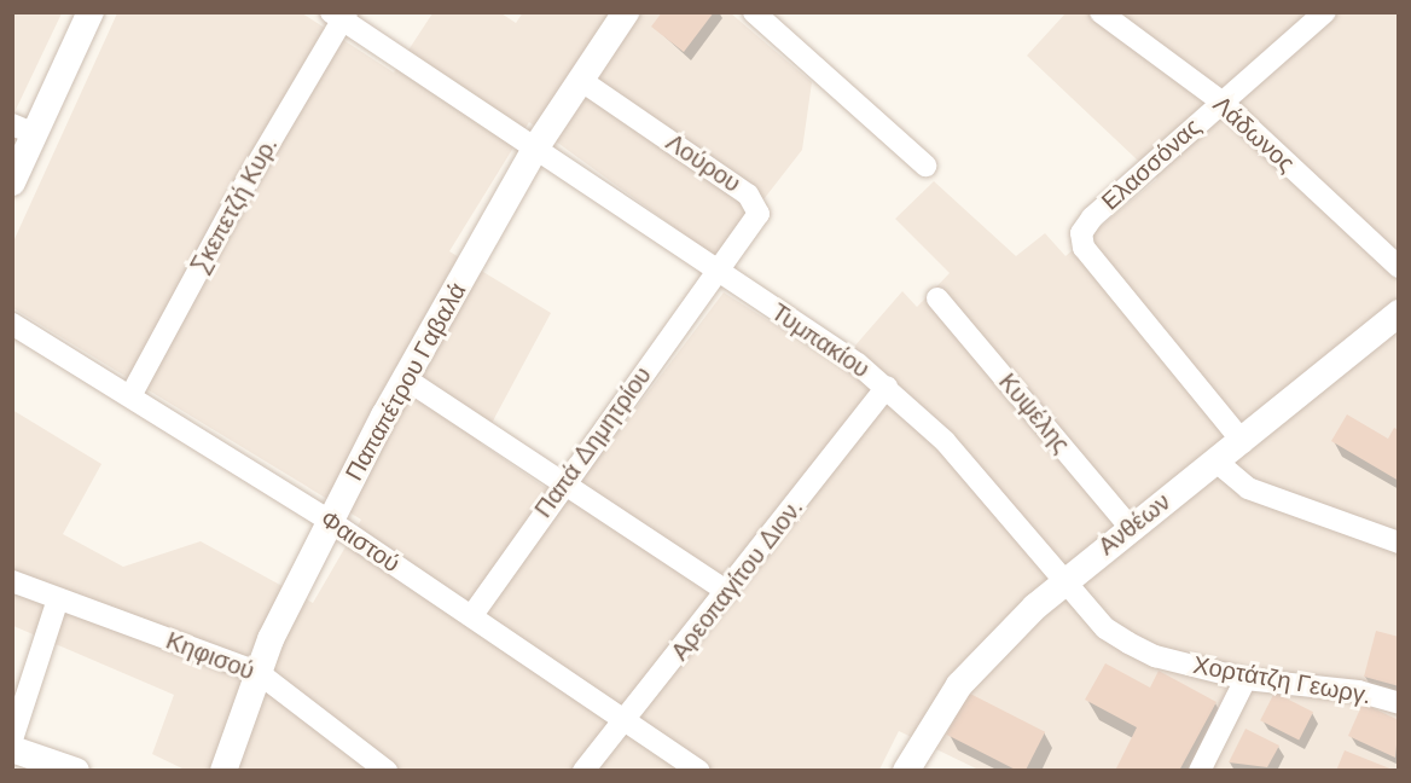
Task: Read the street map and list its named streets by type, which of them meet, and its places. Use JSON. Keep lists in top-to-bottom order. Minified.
{"streets":{"street":["Λάδωνος","Λούρου","Ελασσόνας","Σκεπετζή Κυρ.","Τυμπακίου","Παπαπέτρου Γαβαλά","Κυψέλης","Παπά Δημητρίου","Ανθέων","Φαιστού","Αρεοπαγίτου Διον.","Κηφισού","Χορτάτζη Γεωργ."]},"crossings":[["Λάδωνος","Ελασσόνας"],["Λούρου","Τυμπακίου"],["Λούρου","Παπαπέτρου Γαβαλά"],["Λούρου","Παπά Δημητρίου"],["Ελασσόνας","Ανθέων"],["Σκεπετζή Κυρ.","Τυμπακίου"],["Σκεπετζή Κυρ.","Φαιστού"],["Τυμπακίου","Παπαπέτρου Γαβαλά"],["Τυμπακίου","Παπά Δημητρίου"],["Τυμπακίου","Ανθέων"],["Τυμπακίου","Αρεοπαγίτου Διον."],["Τυμπακίου","Χορτάτζη Γεωργ."],["Παπαπέτρου Γαβαλά","Φαιστού"],["Παπαπέτρου Γαβαλά","Κηφισού"],["Κυψέλης","Ανθέων"],["Παπά Δημητρίου","Φαιστού"],["Ανθέων","Χορτάτζη Γεωργ."],["Φαιστού","Αρεοπαγίτου Διον."]]}
